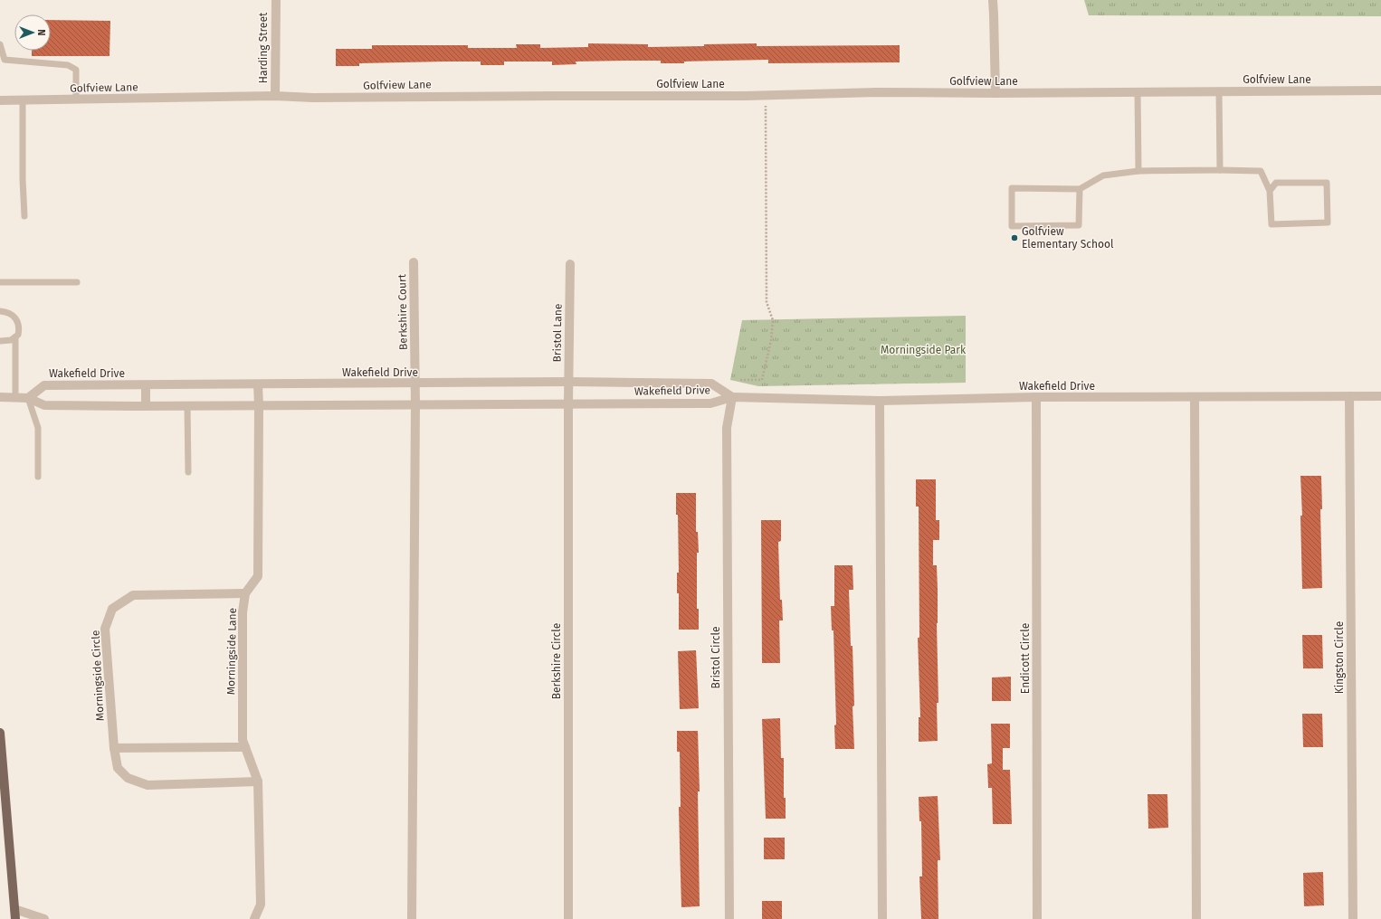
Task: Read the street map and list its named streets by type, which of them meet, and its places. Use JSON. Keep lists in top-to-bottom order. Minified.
{"streets":{"street":["Harding Street","Golfview Lane","Berkshire Court","Bristol Lane","Wakefield Drive","Morningside Lane","Bristol Circle","Kingston Circle","Endicott Circle","Berkshire Circle","Morningside Circle"]},"crossings":[["Harding Street","Golfview Lane"],["Berkshire Court","Wakefield Drive"],["Bristol Lane","Wakefield Drive"],["Bristol Lane","Berkshire Circle"],["Wakefield Drive","Morningside Lane"],["Wakefield Drive","Bristol Circle"],["Wakefield Drive","Kingston Circle"],["Wakefield Drive","Endicott Circle"],["Wakefield Drive","Berkshire Circle"],["Morningside Lane","Morningside Circle"]],"parks":["Morningside Park"],"places":["Golfview Elementary School"],"north":"right"}
